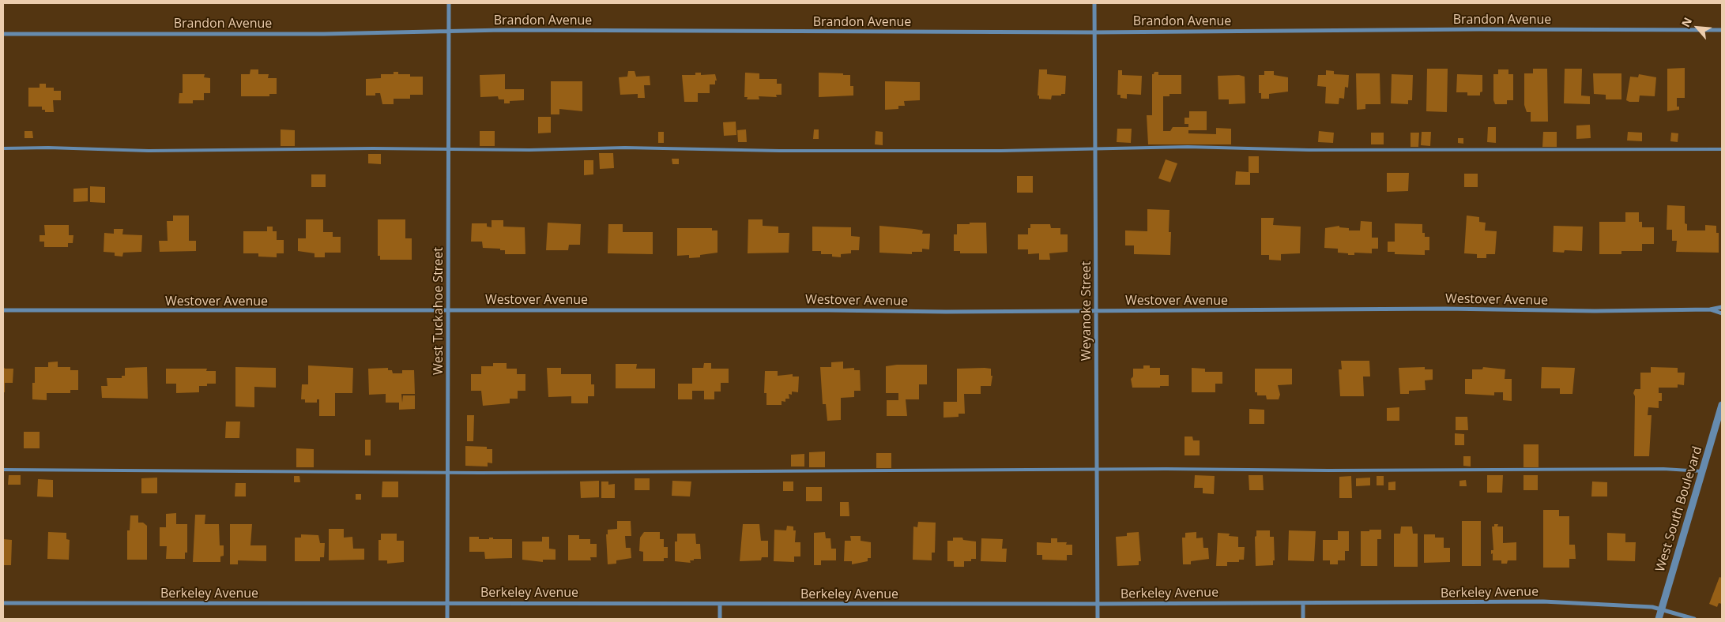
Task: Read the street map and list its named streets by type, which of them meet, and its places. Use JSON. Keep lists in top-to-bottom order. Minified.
{"streets":{"street":["Brandon Avenue","Westover Avenue","West Tuckahoe Street","Weyanoke Street","West South Boulevard","Berkeley Avenue"]},"crossings":[["Brandon Avenue","West Tuckahoe Street"],["Brandon Avenue","Weyanoke Street"],["Westover Avenue","West Tuckahoe Street"],["Westover Avenue","Weyanoke Street"],["West Tuckahoe Street","Berkeley Avenue"],["Weyanoke Street","Berkeley Avenue"],["West South Boulevard","Berkeley Avenue"]],"north":"top left"}
